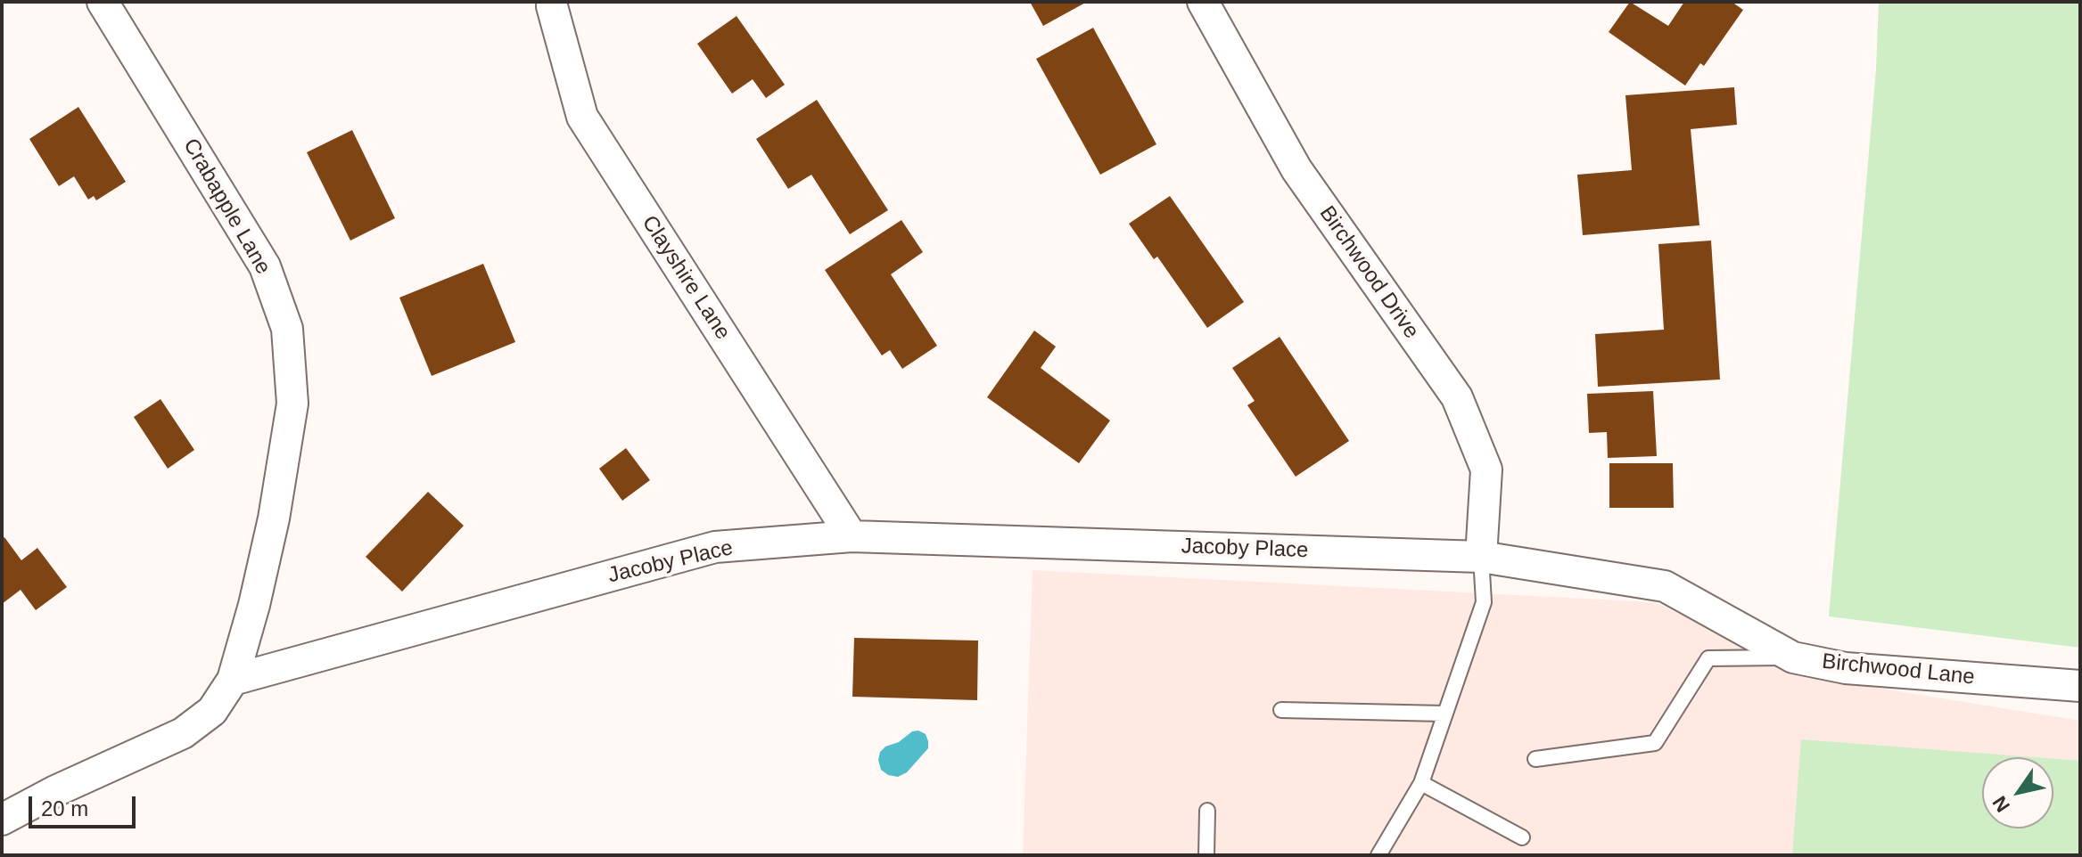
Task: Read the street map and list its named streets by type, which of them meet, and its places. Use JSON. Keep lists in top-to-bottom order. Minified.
{"streets":{"street":["Crabapple Lane","Birchwood Drive","Clayshire Lane","Jacoby Place","Birchwood Lane"]},"crossings":[["Crabapple Lane","Jacoby Place"],["Birchwood Drive","Jacoby Place"],["Birchwood Drive","Birchwood Lane"],["Clayshire Lane","Jacoby Place"],["Jacoby Place","Birchwood Lane"]],"scale_bar":"20 m","north":"bottom left"}
